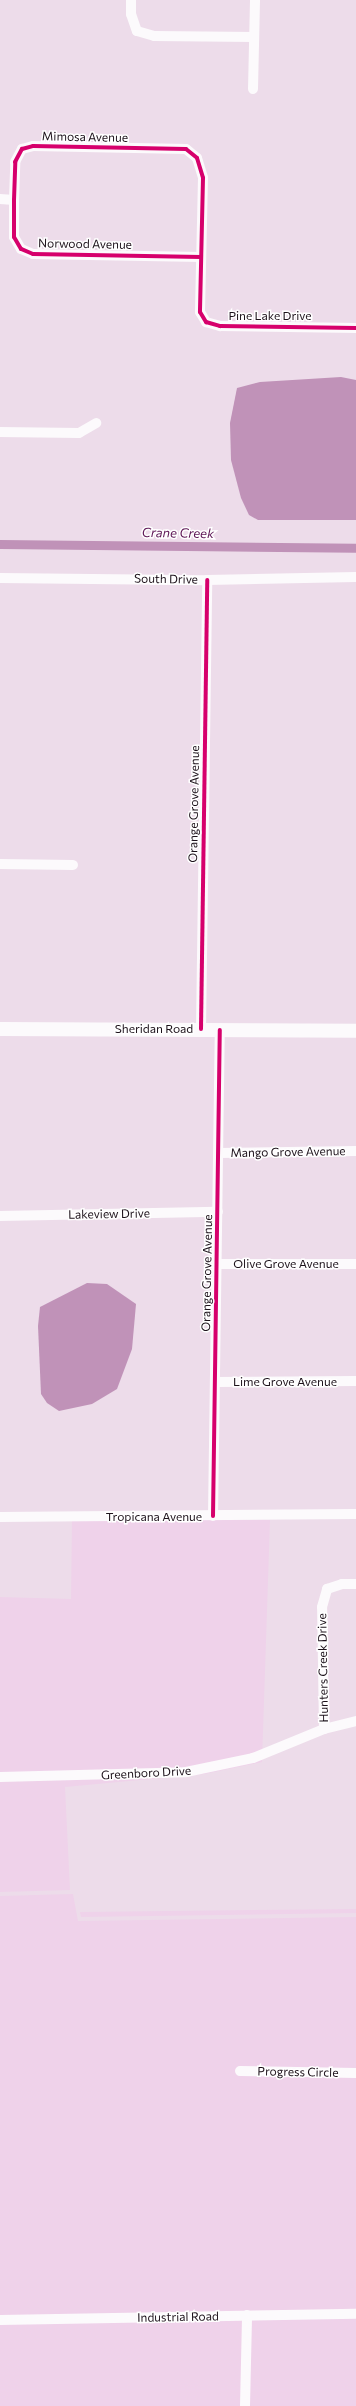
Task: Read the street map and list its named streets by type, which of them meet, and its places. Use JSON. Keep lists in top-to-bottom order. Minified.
{"streets":{"street":["Mimosa Avenue","Norwood Avenue","Pine Lake Drive","South Drive","Orange Grove Avenue","Sheridan Road","Mango Grove Avenue","Lakeview Drive","Olive Grove Avenue","Lime Grove Avenue","Tropicana Avenue","Hunters Creek Drive","Greenboro Drive","Progress Circle","Industrial Road"]},"crossings":[["Mimosa Avenue","Norwood Avenue"],["Mimosa Avenue","Pine Lake Drive"],["Norwood Avenue","Pine Lake Drive"],["South Drive","Orange Grove Avenue"],["Orange Grove Avenue","Sheridan Road"],["Orange Grove Avenue","Mango Grove Avenue"],["Orange Grove Avenue","Lakeview Drive"],["Orange Grove Avenue","Olive Grove Avenue"],["Orange Grove Avenue","Lime Grove Avenue"],["Orange Grove Avenue","Tropicana Avenue"],["Hunters Creek Drive","Greenboro Drive"]],"water":["Crane Creek"]}
